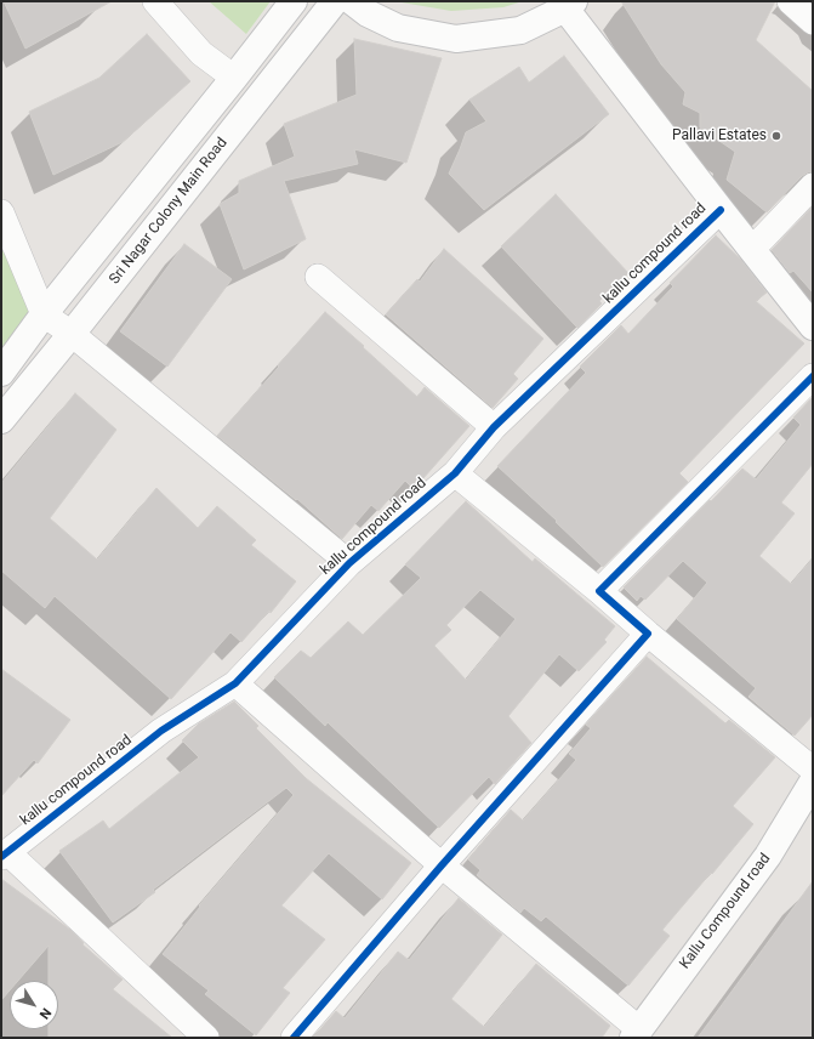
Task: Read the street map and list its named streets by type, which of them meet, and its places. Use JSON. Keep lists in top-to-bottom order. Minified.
{"streets":{"main road":["Sri Nagar Colony Main Road","Kallu Compound road"],"street":["kallu compound road"]},"places":["Pallavi Estates"],"north":"bottom right"}
